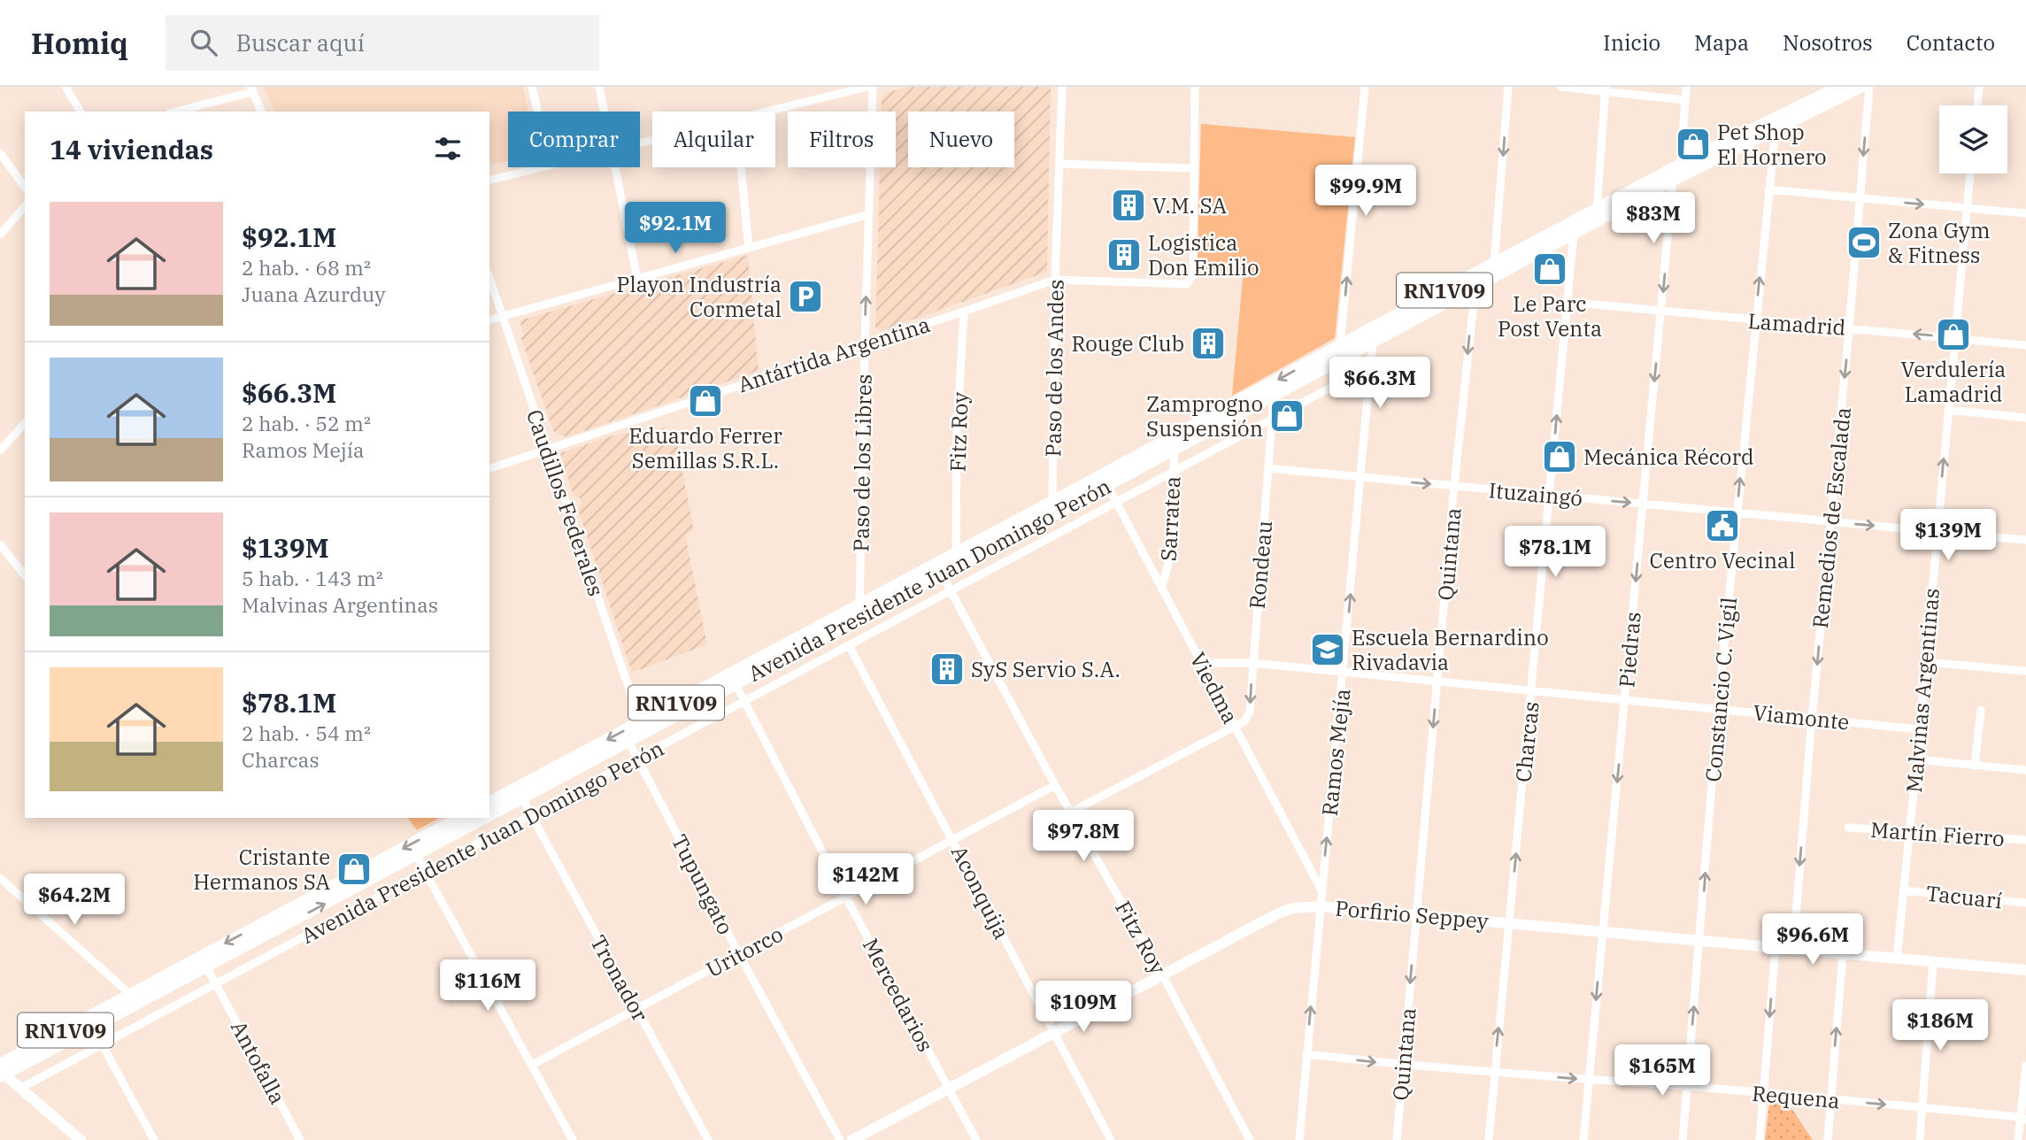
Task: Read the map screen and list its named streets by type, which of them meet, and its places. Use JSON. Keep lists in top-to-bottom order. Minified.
{"streets":{"main road":["RN1V09","Avenida Presidente Juan Domingo Perón","Porfirio Seppey"],"street":["Lamadrid","Antártida Argentina","Paso de los Andes","Fitz Roy","Paso de los Libres","Ituzaingó","Caudillos Federales","Remedios de Escalada","Sarratea","Quintana","Rondeau","Piedras","Viedma","Constancio C. Vigil","Malvinas Argentinas","Viamonte","Charcas","Ramos Mejía","Martín Fierro","Tupungato","Aconquija","Tacuarí","Uritorco","Tronador","Mercedarios","Antofalla","Requena"]},"crossings":[["Lamadrid","Remedios de Escalada"],["Lamadrid","Piedras"],["Lamadrid","Constancio C. Vigil"],["Lamadrid","Malvinas Argentinas"],["Lamadrid","Charcas"],["Antártida Argentina","Paso de los Andes"],["Antártida Argentina","Fitz Roy"],["Antártida Argentina","Paso de los Libres"],["Antártida Argentina","Caudillos Federales"],["Paso de los Andes","Avenida Presidente Juan Domingo Perón"],["Fitz Roy","Avenida Presidente Juan Domingo Perón"],["Fitz Roy","Porfirio Seppey"],["Fitz Roy","Uritorco"],["Paso de los Libres","Avenida Presidente Juan Domingo Perón"],["Ituzaingó","Remedios de Escalada"],["Ituzaingó","Quintana"],["Ituzaingó","Rondeau"],["Ituzaingó","Piedras"],["Ituzaingó","Constancio C. Vigil"],["Ituzaingó","Malvinas Argentinas"],["Ituzaingó","Charcas"],["Ituzaingó","Ramos Mejía"],["Caudillos Federales","Avenida Presidente Juan Domingo Perón"],["Remedios de Escalada","Viamonte"],["Remedios de Escalada","Porfirio Seppey"],["Sarratea","Avenida Presidente Juan Domingo Perón"],["Sarratea","Viedma"],["Quintana","Avenida Presidente Juan Domingo Perón"],["Quintana","Viamonte"],["Quintana","Porfirio Seppey"],["Quintana","Requena"],["Rondeau","Avenida Presidente Juan Domingo Perón"],["Rondeau","Viedma"],["Rondeau","Viamonte"],["Avenida Presidente Juan Domingo Perón","Piedras"],["Avenida Presidente Juan Domingo Perón","Viedma"],["Avenida Presidente Juan Domingo Perón","Constancio C. Vigil"],["Avenida Presidente Juan Domingo Perón","Charcas"],["Avenida Presidente Juan Domingo Perón","Ramos Mejía"],["Avenida Presidente Juan Domingo Perón","Tupungato"],["Avenida Presidente Juan Domingo Perón","Aconquija"],["Avenida Presidente Juan Domingo Perón","Tronador"],["Avenida Presidente Juan Domingo Perón","Mercedarios"],["Avenida Presidente Juan Domingo Perón","Antofalla"],["Piedras","Viamonte"],["Piedras","Porfirio Seppey"],["Piedras","Requena"],["Viedma","Viamonte"],["Viedma","Ramos Mejía"],["Constancio C. Vigil","Viamonte"],["Constancio C. Vigil","Porfirio Seppey"],["Constancio C. Vigil","Requena"],["Malvinas Argentinas","Viamonte"],["Malvinas Argentinas","Martín Fierro"],["Malvinas Argentinas","Tacuarí"],["Malvinas Argentinas","Porfirio Seppey"],["Viamonte","Charcas"],["Viamonte","Ramos Mejía"],["Charcas","Porfirio Seppey"],["Charcas","Requena"],["Ramos Mejía","Porfirio Seppey"],["Ramos Mejía","Requena"],["Tupungato","Uritorco"],["Aconquija","Porfirio Seppey"],["Aconquija","Uritorco"],["Porfirio Seppey","Mercedarios"],["Uritorco","Tronador"],["Uritorco","Mercedarios"]],"one_way":["Ituzaingó","Remedios de Escalada","Quintana","Piedras","Constancio C. Vigil","Charcas","Ramos Mejía","Requena"],"places":{"shop":["Pet Shop El Hornero","Le Parc Post Venta","Verdulería Lamadrid","Eduardo Ferrer Semillas S.R.L.","Zamprogno Suspensión","Mecánica Récord","Cristante Hermanos SA"],"building":["V.M. SA","Logistica Don Emilio","Rouge Club","SyS Servio S.A."],"sports":["Zona Gym & Fitness"],"parking":["Playon Industría Cormetal"],"public building":["Centro Vecinal"],"school or university":["Escuela Bernardino Rivadavia"]},"page":{"header":"Homiq","search":"Buscar aquí","nav":["Inicio","Mapa","Nosotros","Contacto"],"chip":["Comprar","Alquilar","Filtros","Nuevo"],"heading":"14 viviendas","price":["$99.9M","$83M","$92.1M","$66.3M","$139M","$78.1M","$97.8M","$142M","$64.2M","$96.6M","$116M","$109M","$186M","$165M"],"list":[{"name":"$92.1M","note":"2 hab. · 68 m² · Juana Azurduy"},{"name":"$66.3M","note":"2 hab. · 52 m² · Ramos Mejía"},{"name":"$139M","note":"5 hab. · 143 m² · Malvinas Argentinas"},{"name":"$78.1M","note":"2 hab. · 54 m² · Charcas"}]}}
